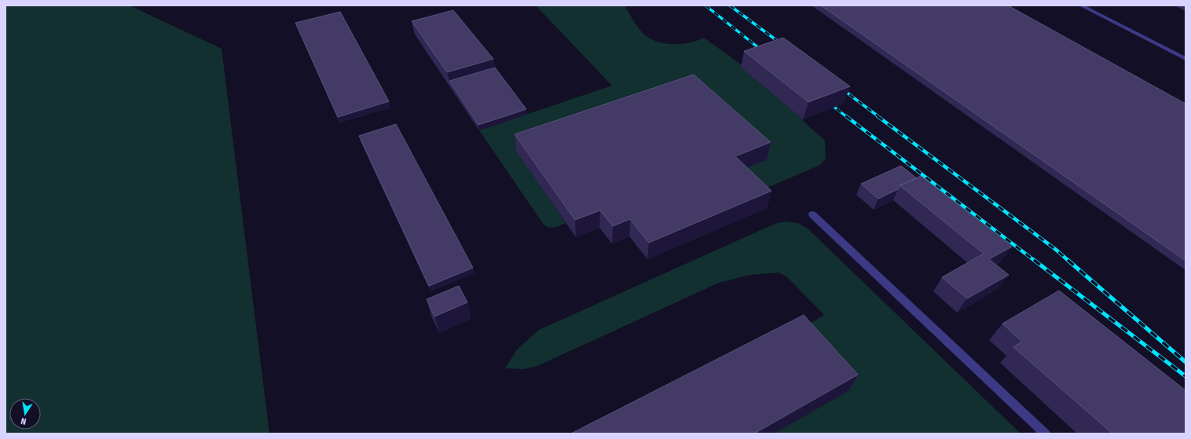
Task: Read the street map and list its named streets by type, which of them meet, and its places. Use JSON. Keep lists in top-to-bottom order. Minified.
{"north":"bottom"}
